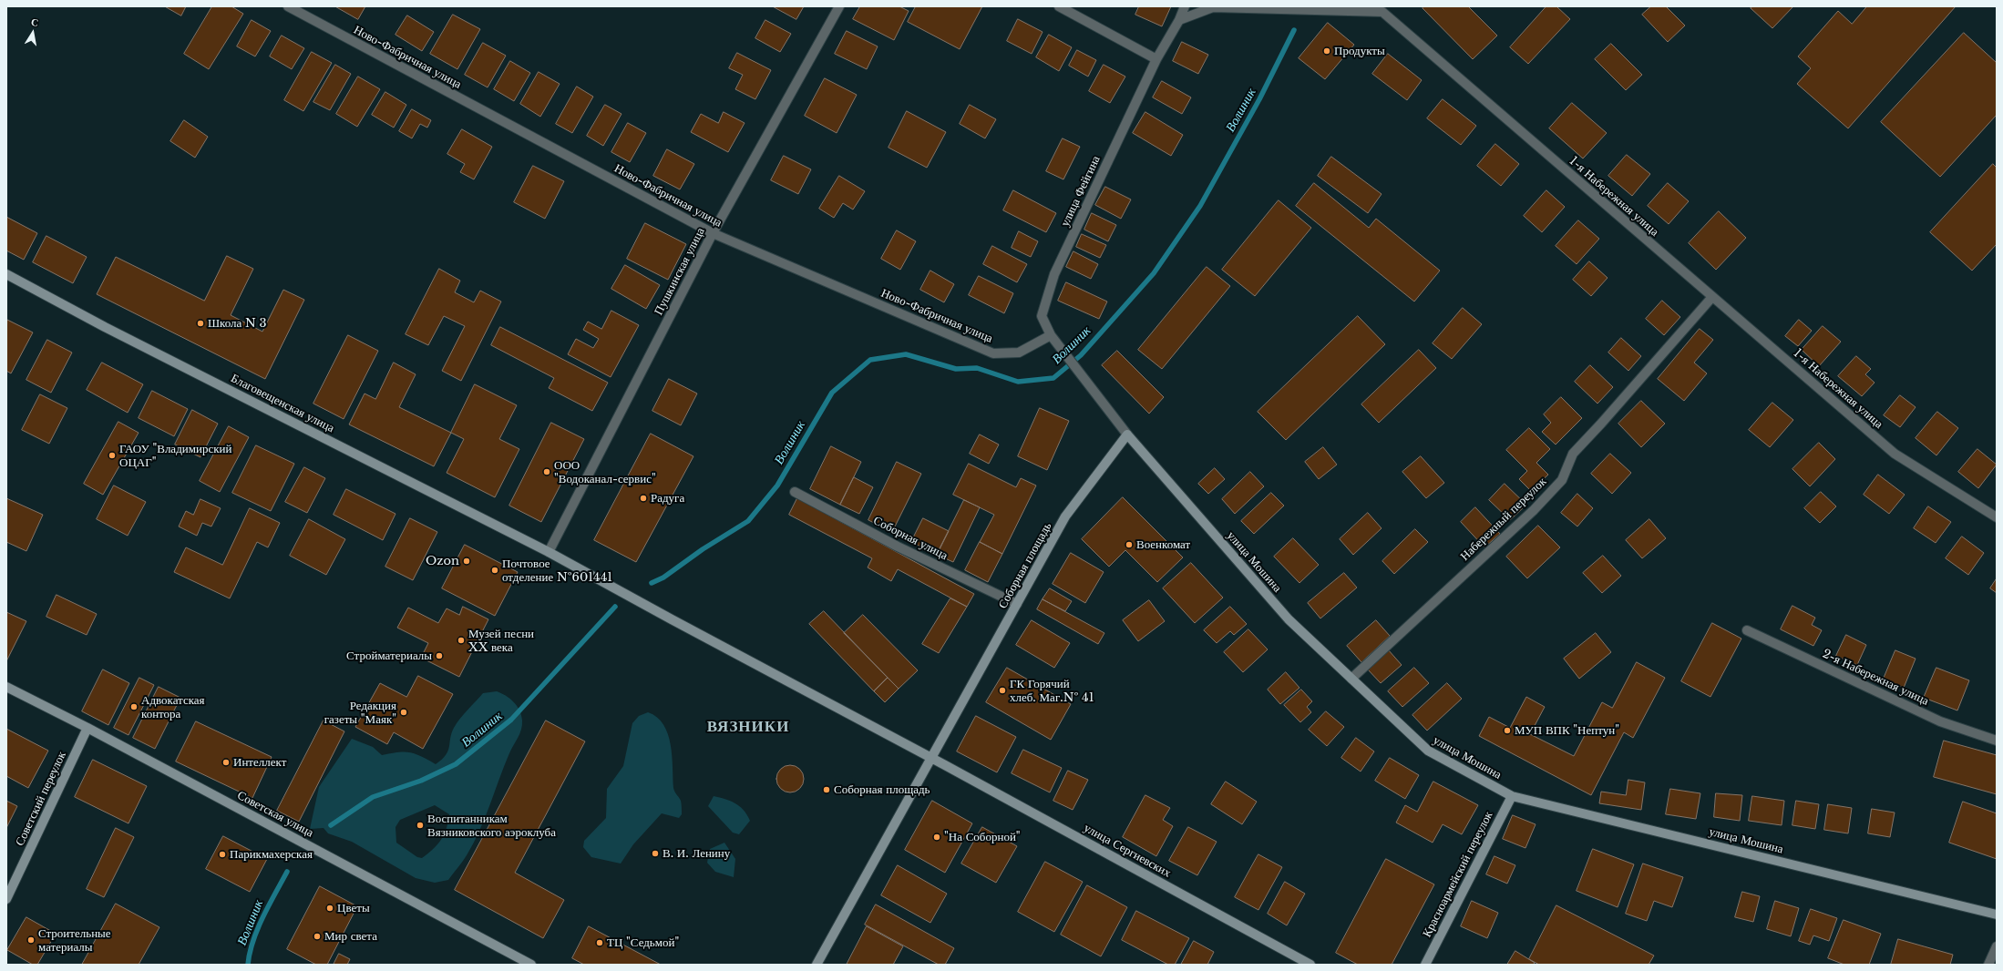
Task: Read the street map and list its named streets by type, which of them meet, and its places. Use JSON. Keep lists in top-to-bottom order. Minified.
{"streets":{"street":["Ново-Фабричная улица","улица Фейгина","1-я Набережная улица","Пушкинская улица","Благовещенская улица","Набережный переулок","Соборная улица","улица Мошина","Соборная площадь","2-я Набережная улица","Советский переулок","Советская улица","улица Сергиевских","Красноармейский переулок"]},"crossings":[["Ново-Фабричная улица","улица Фейгина"],["Ново-Фабричная улица","Пушкинская улица"],["Ново-Фабричная улица","улица Мошина"],["улица Фейгина","1-я Набережная улица"],["улица Фейгина","улица Мошина"],["1-я Набережная улица","Набережный переулок"],["Пушкинская улица","Благовещенская улица"],["Благовещенская улица","Соборная площадь"],["Благовещенская улица","улица Сергиевских"],["Набережный переулок","улица Мошина"],["Соборная улица","Соборная площадь"],["улица Мошина","Соборная площадь"],["улица Мошина","Красноармейский переулок"],["Соборная площадь","улица Сергиевских"],["Советский переулок","Советская улица"]],"districts":["ВЯЗНИКИ"],"water":["Волшник"],"places":["Продукты","Школа N 3","ГАОУ \"Владимирский ОЦАГ\"","ООО \"Водоканал-сервис\"","Радуга","Военкомат","Ozon","Почтовое отделение №601441","Музей песни XX века","Стройматериалы","ГК Горячий хлеб. Маг.№ 41","Адвокатская контора","Редакция газеты \"Маяк\"","МУП ВПК \"Нептун\"","Интеллект","Соборная площадь","Воспитанникам Вязниковского аэроклуба","\"На Соборной\"","В. И. Ленину","Парикмахерская","Цветы","Мир света","Строительные материалы","ТЦ \"Седьмой\""],"north":"top"}
